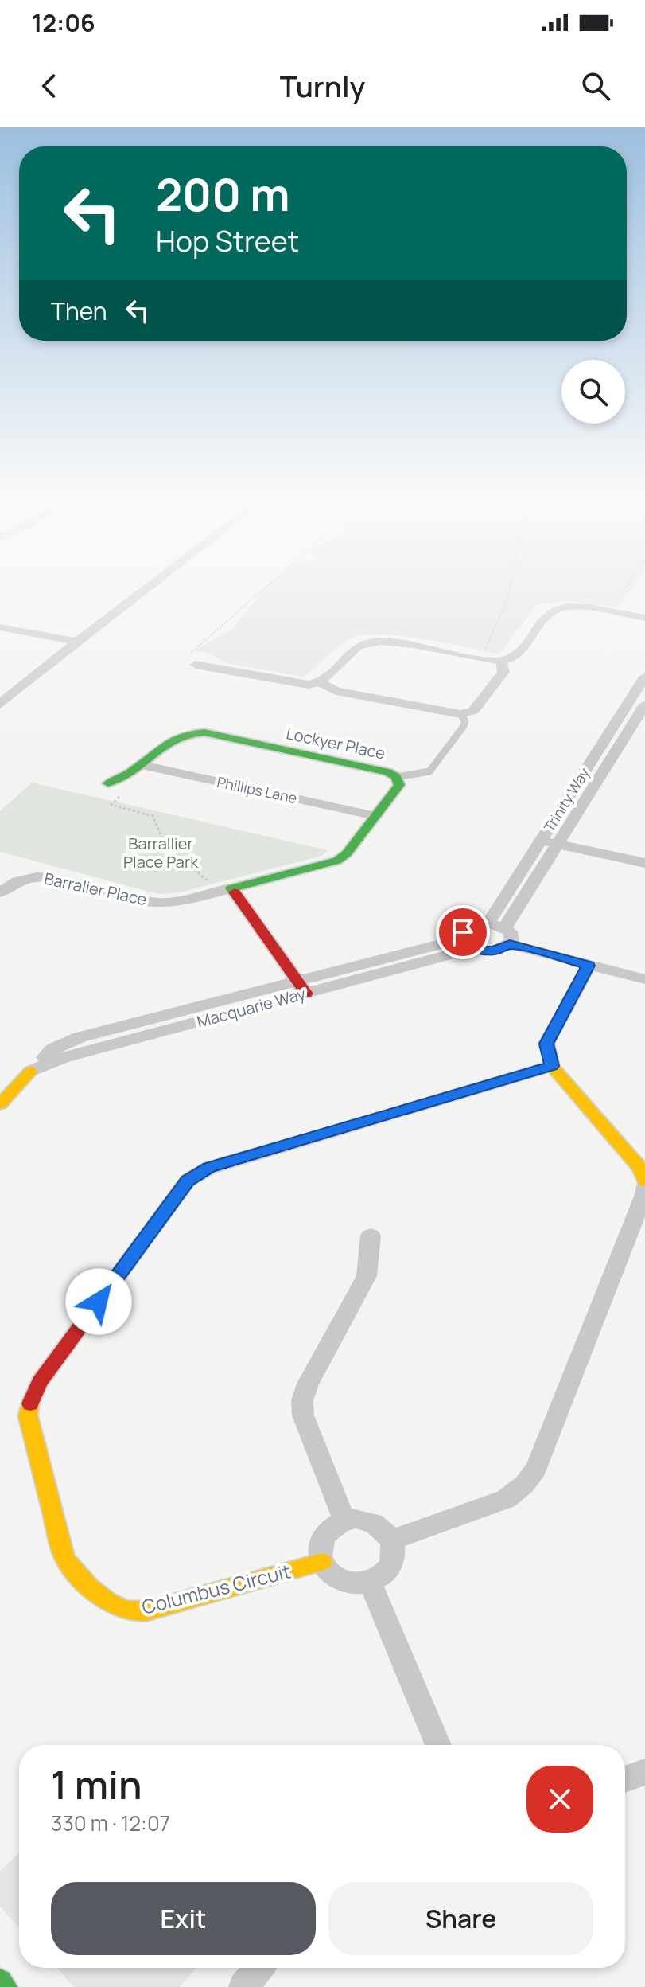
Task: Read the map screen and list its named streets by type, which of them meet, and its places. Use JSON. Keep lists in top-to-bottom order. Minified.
{"streets":{"street":["Lockyer Place","Phillips Lane","Trinity Way","Barralier Place","Macquarie Way","Columbus Circuit"]},"crossings":[["Lockyer Place","Phillips Lane"],["Lockyer Place","Barralier Place"],["Trinity Way","Macquarie Way"]],"parks":["Barrallier Place Park"],"page":{"status":"12:06","header":"Turnly","turn":["200 m","Hop Street"],"then":"Then","heading":["1 min","330 m · 12:07"],"buttons":["Exit","Share"]}}
